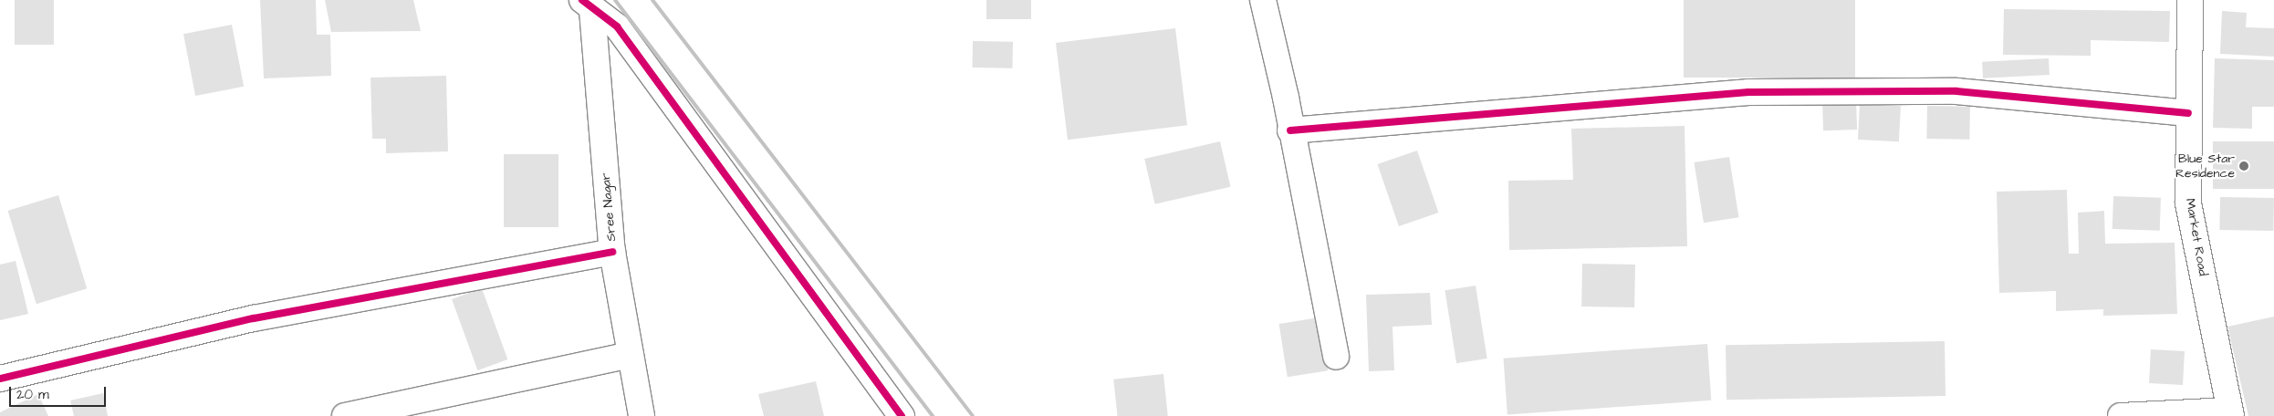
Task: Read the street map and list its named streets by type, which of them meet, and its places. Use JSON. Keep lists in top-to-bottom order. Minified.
{"streets":{"street":["Sree Nagar","Market Road"]},"places":["Blue Star Residence"],"scale_bar":"20 m"}
